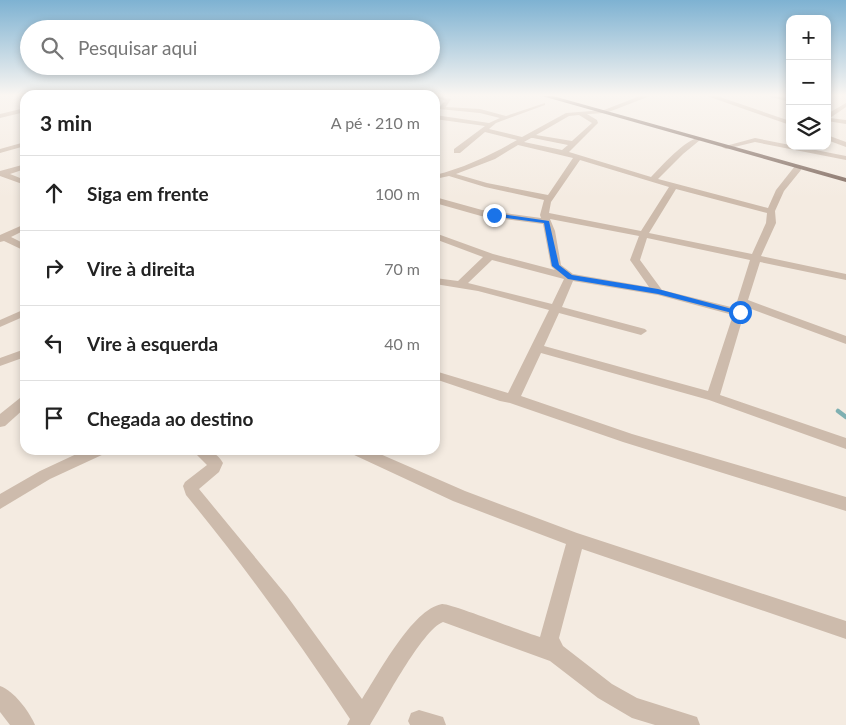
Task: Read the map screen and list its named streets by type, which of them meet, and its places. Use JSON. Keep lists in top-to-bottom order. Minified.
{"page":{"map_buttons":["+","−"],"search":"Pesquisar aqui","heading":["3 min","A pé · 210 m"],"list":[["Siga em frente","100 m"],["Vire à direita","70 m"],["Vire à esquerda","40 m"],"Chegada ao destino"]}}
